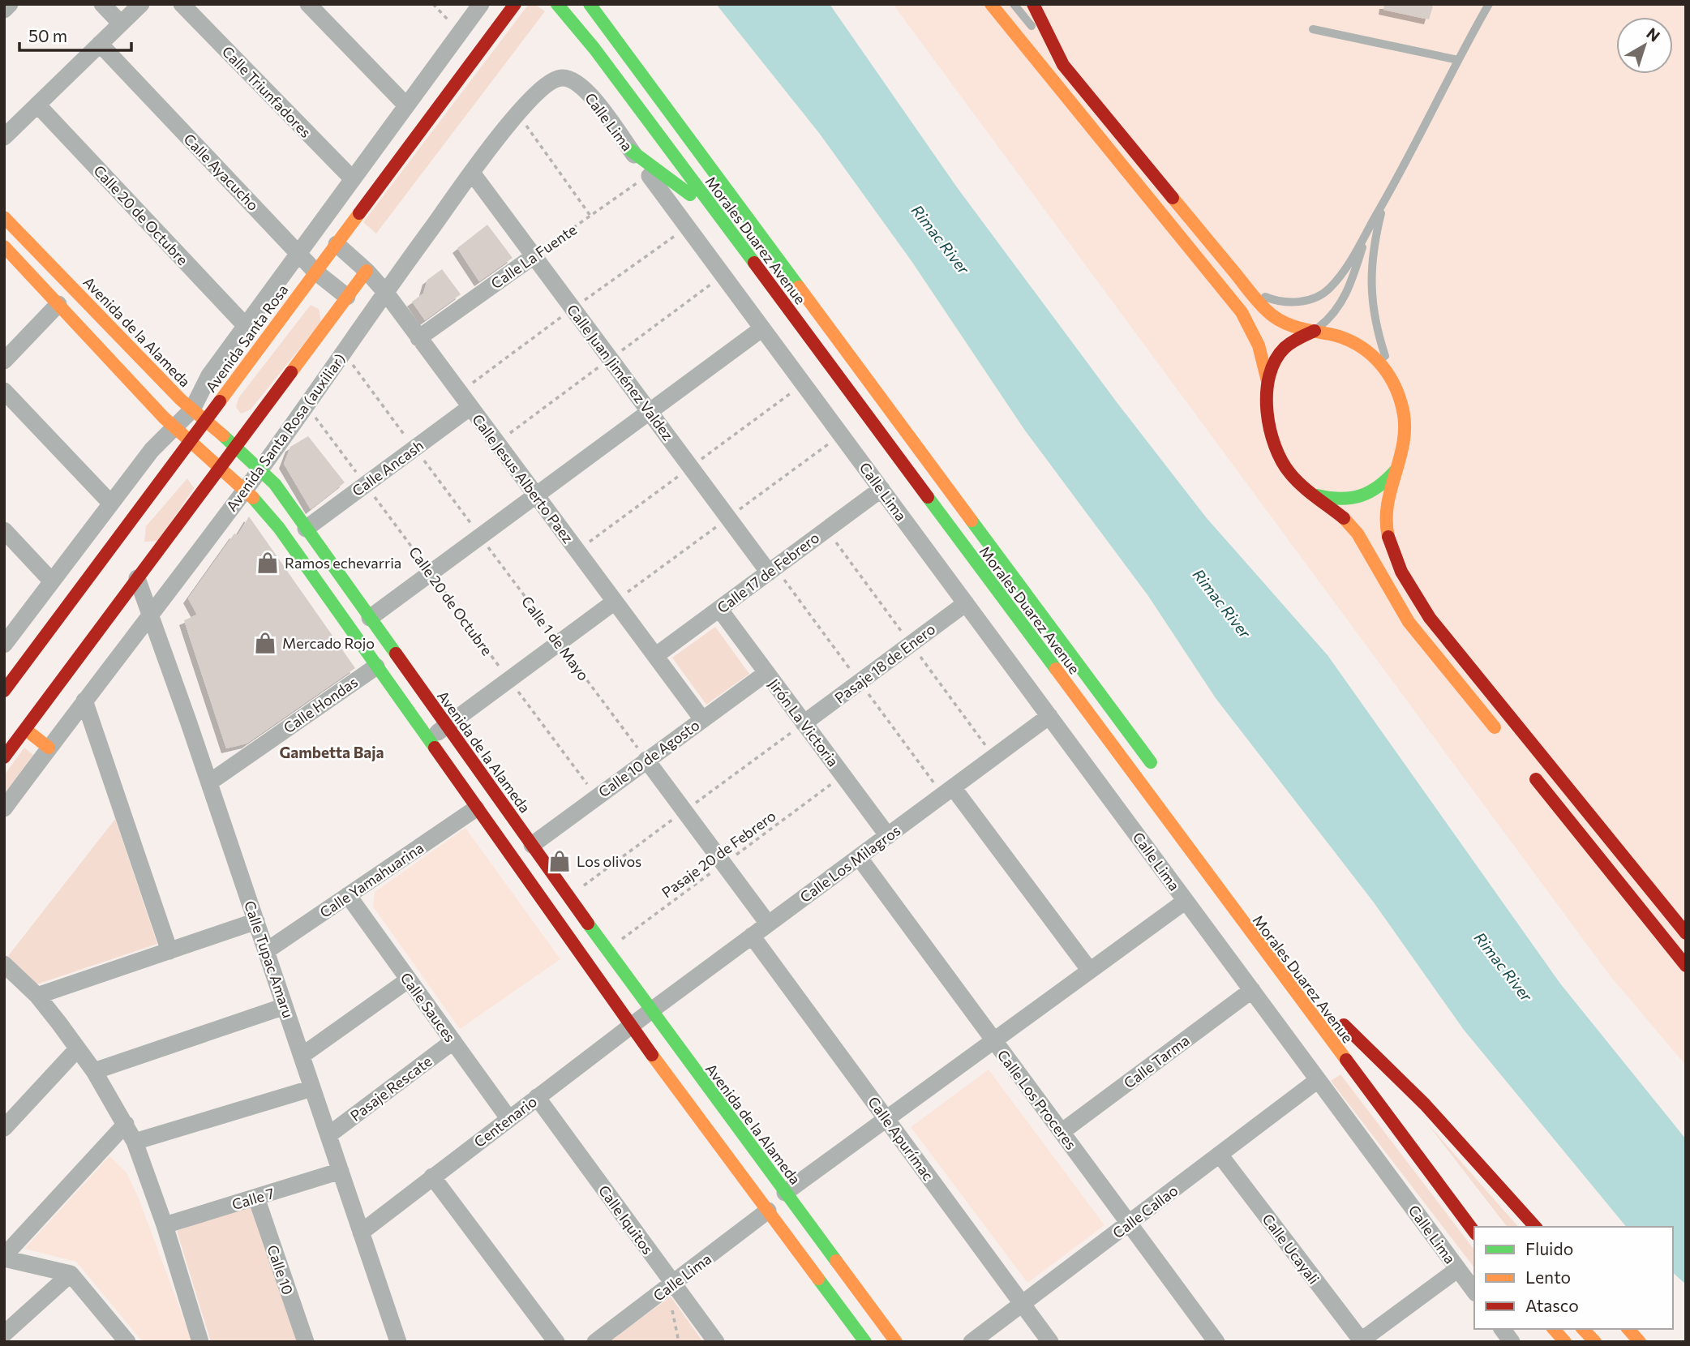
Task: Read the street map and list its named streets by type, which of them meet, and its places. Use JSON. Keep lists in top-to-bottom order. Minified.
{"streets":{"main road":["Morales Duarez Avenue","Avenida de la Alameda","Avenida Santa Rosa"],"street":["Calle Triunfadores","Calle Lima","Calle Ayacucho","Calle 20 de Octubre","Calle La Fuente","Calle Juan Jiménez Valdez","Avenida Santa Rosa (auxiliar)","Calle Ancash","Calle Jesus Alberto Paez","Calle 17 de Febrero","Pasaje 18 de Enero","Calle Hondas","Jirón La Victoria","Calle 10 de Agosto","Calle Los Milagros","Calle Yamahuarina","Calle Tupac Amaru","Calle Sauces","Calle Tarma","Pasaje Rescate","Calle Los Proceres","Centenario","Calle Apurímac","Calle 7","Calle Callao","Calle Iquitos","Calle Ucayali","Calle 10"],"path":["Calle 1 de Mayo","Pasaje 20 de Febrero"]},"crossings":[["Calle Lima","Calle La Fuente"],["Calle Lima","Avenida de la Alameda"],["Calle Lima","Avenida Santa Rosa (auxiliar)"],["Calle Lima","Calle 17 de Febrero"],["Calle Lima","Pasaje 18 de Enero"],["Calle Lima","Calle Los Milagros"],["Calle Lima","Calle Tarma"],["Calle Lima","Calle Los Proceres"],["Calle Lima","Calle Apurímac"],["Calle Lima","Calle Callao"],["Calle Lima","Calle Iquitos"],["Calle Ayacucho","Avenida Santa Rosa"],["Calle 20 de Octubre","Avenida Santa Rosa (auxiliar)"],["Calle 20 de Octubre","Calle Ancash"],["Calle 20 de Octubre","Calle 10 de Agosto"],["Calle La Fuente","Calle Juan Jiménez Valdez"],["Calle La Fuente","Calle Jesus Alberto Paez"],["Avenida de la Alameda","Avenida Santa Rosa"],["Avenida de la Alameda","Avenida Santa Rosa (auxiliar)"],["Avenida de la Alameda","Calle Ancash"],["Avenida de la Alameda","Calle 10 de Agosto"],["Avenida de la Alameda","Pasaje 20 de Febrero"],["Avenida de la Alameda","Calle Los Milagros"],["Avenida de la Alameda","Centenario"],["Avenida Santa Rosa","Calle Jesus Alberto Paez"],["Calle Juan Jiménez Valdez","Avenida Santa Rosa (auxiliar)"],["Calle Juan Jiménez Valdez","Calle 17 de Febrero"],["Avenida Santa Rosa (auxiliar)","Calle Jesus Alberto Paez"],["Avenida Santa Rosa (auxiliar)","Calle 1 de Mayo"],["Avenida Santa Rosa (auxiliar)","Calle Tupac Amaru"],["Calle Ancash","Calle Jesus Alberto Paez"],["Calle Ancash","Calle 1 de Mayo"],["Calle Jesus Alberto Paez","Calle 17 de Febrero"],["Calle Jesus Alberto Paez","Calle 10 de Agosto"],["Calle 17 de Febrero","Jirón La Victoria"],["Calle 1 de Mayo","Calle 10 de Agosto"],["Pasaje 18 de Enero","Jirón La Victoria"],["Calle Hondas","Calle Tupac Amaru"],["Jirón La Victoria","Calle 10 de Agosto"],["Jirón La Victoria","Pasaje 20 de Febrero"],["Jirón La Victoria","Calle Los Milagros"],["Calle Los Milagros","Calle Los Proceres"],["Calle Los Milagros","Centenario"],["Calle Los Milagros","Calle Apurímac"],["Calle Yamahuarina","Calle Tupac Amaru"],["Calle Yamahuarina","Calle Sauces"],["Calle Tupac Amaru","Pasaje Rescate"],["Calle Tupac Amaru","Centenario"],["Calle Tupac Amaru","Calle 7"],["Calle Sauces","Pasaje Rescate"],["Calle Sauces","Centenario"],["Calle Tarma","Calle Los Proceres"],["Calle Los Proceres","Calle Callao"],["Centenario","Calle Iquitos"],["Calle Apurímac","Calle Callao"],["Calle 7","Calle 10"],["Calle Callao","Calle Ucayali"]],"districts":["Gambetta Baja"],"water":["Rimac River"],"places":{"shop":["Ramos echevarria","Mercado Rojo","Los olivos"]},"legend":["Fluido","Lento","Atasco"],"scale_bar":"50 m","north":"top right"}
